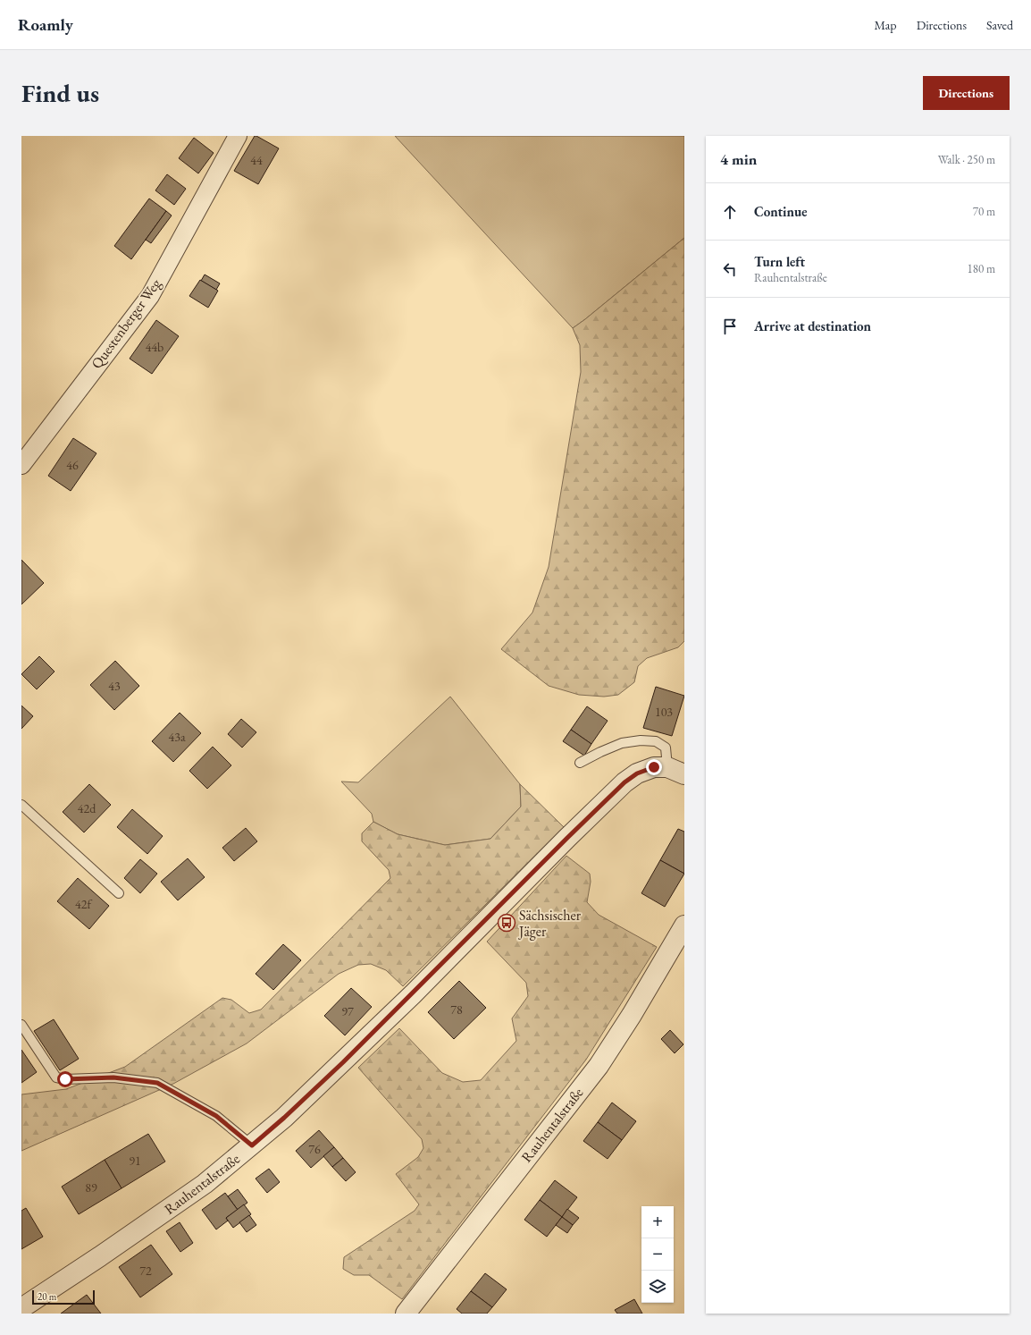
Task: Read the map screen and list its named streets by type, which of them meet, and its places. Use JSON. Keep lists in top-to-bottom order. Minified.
{"streets":{"street":["Questenberger Weg","Rauhentalstraße"]},"places":{"bus stop":["Sächsischer Jäger"]},"house_numbers":["44","44b","46","43","103","43a","42d","42f","78","97","76","91","89","72"],"scale_bar":"20 m","page":{"header":"Roamly","nav":["Map","Directions","Saved"],"buttons":"Directions","title":"Find us","heading":["4 min","Walk · 250 m"],"list":[["Continue","70 m"],["Turn left","Rauhentalstraße","180 m"],"Arrive at destination"],"map_buttons":["+","−"],"scale":"20 m"}}
